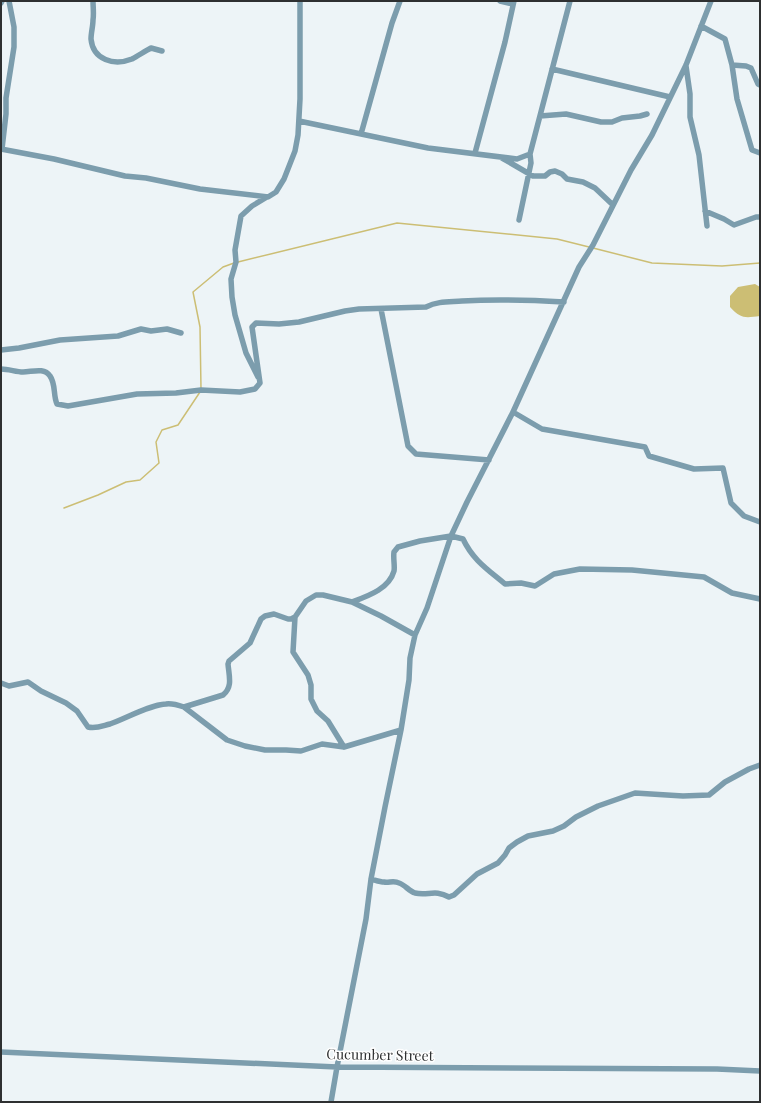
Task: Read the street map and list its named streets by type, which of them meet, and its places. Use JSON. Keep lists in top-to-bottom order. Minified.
{"streets":{"street":["Cucumber Street"]}}
